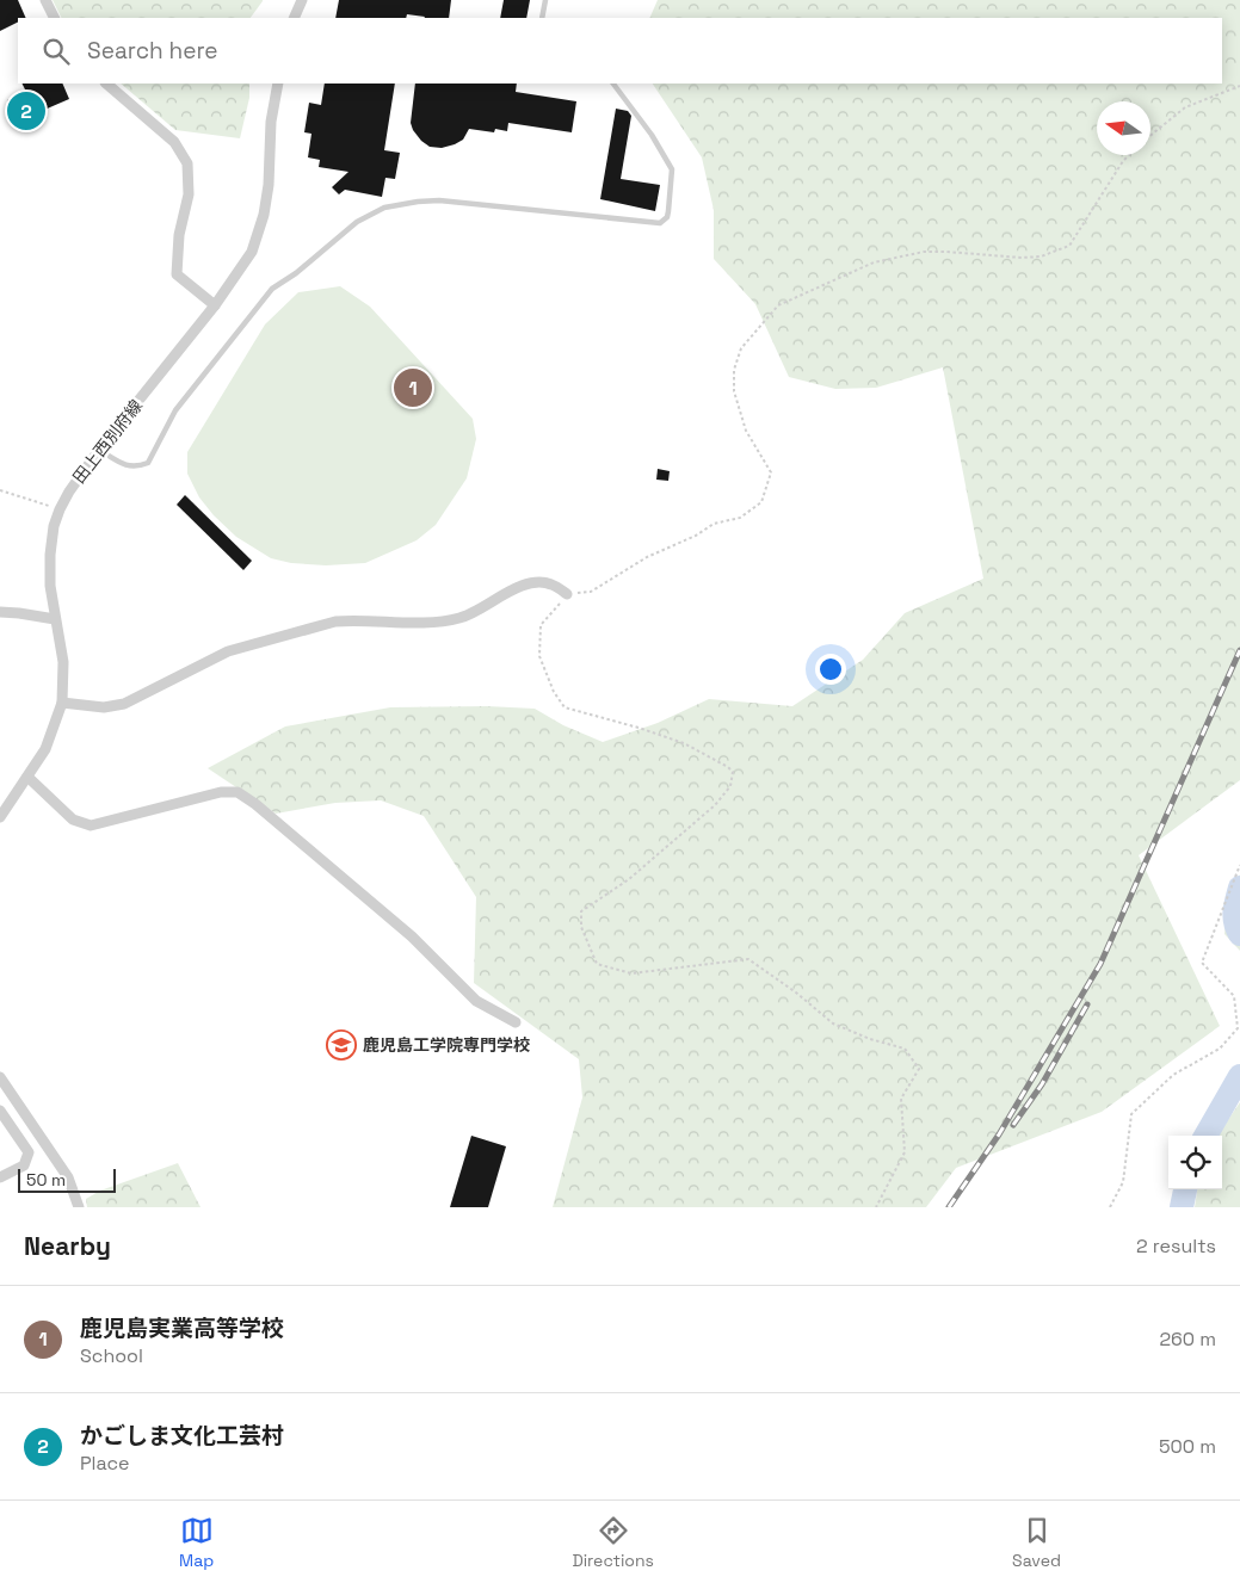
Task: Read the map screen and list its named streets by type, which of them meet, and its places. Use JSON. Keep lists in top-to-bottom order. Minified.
{"streets":{"street":["田上西別府線"]},"places":{"school or university":["鹿児島工学院専門学校"]},"scale_bar":"50 m","north":"left","page":{"search":"Search here","pins":["2","1"],"scale":"50 m","heading":["Nearby","2 results"],"list":[{"mark":"1","name":"鹿児島実業高等学校","note":"School","value":"260 m"},{"mark":"2","name":"かごしま文化工芸村","note":"Place","value":"500 m"}],"nav":["Map","Directions","Saved"]}}
